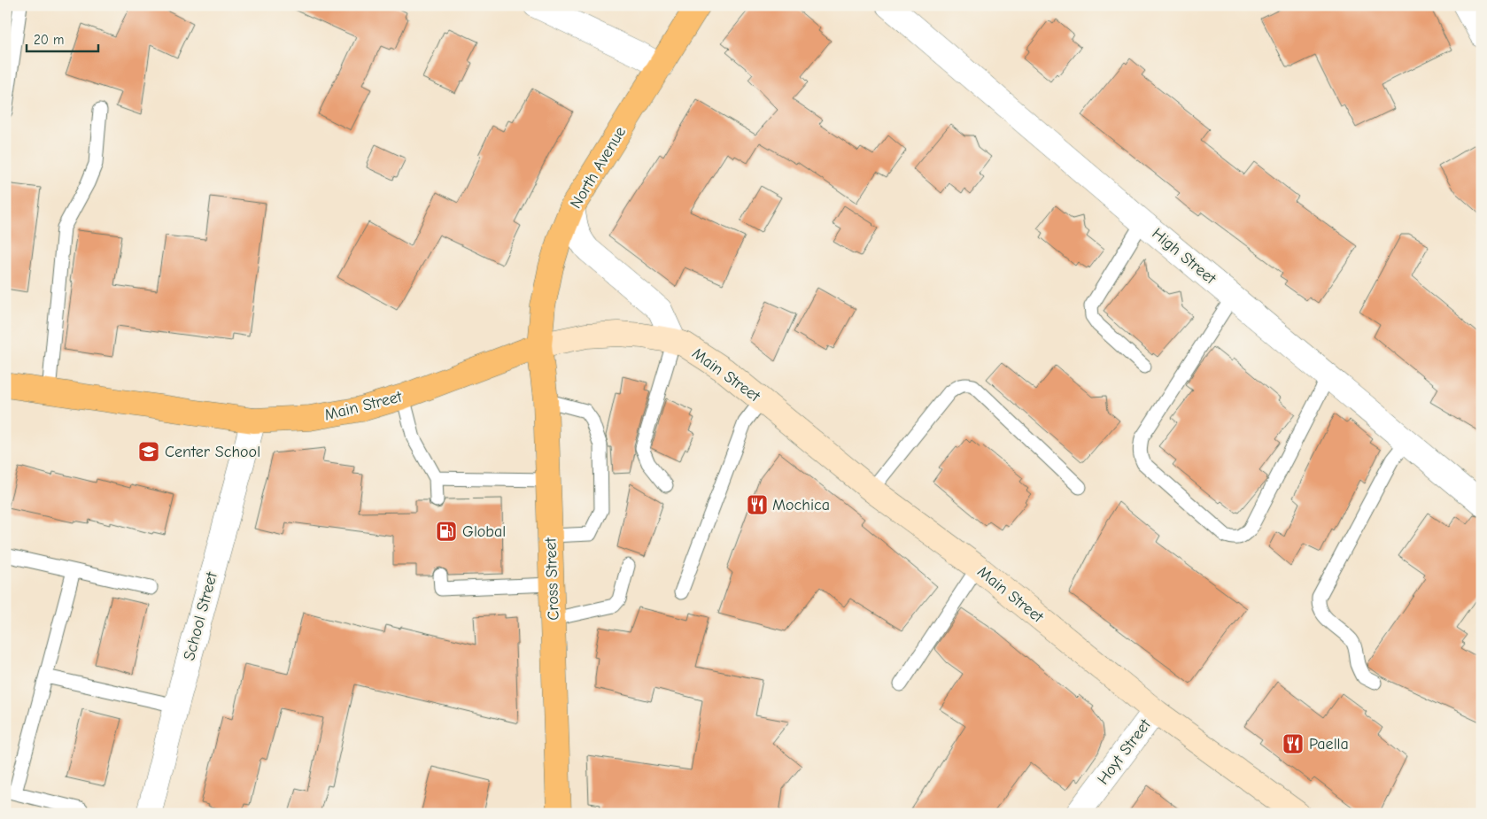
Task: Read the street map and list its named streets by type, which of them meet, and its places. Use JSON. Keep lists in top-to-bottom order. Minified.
{"streets":{"main road":["North Avenue","Main Street","Cross Street"],"street":["High Street","School Street","Hoyt Street"]},"crossings":[["North Avenue","Main Street"],["North Avenue","Cross Street"],["Main Street","Cross Street"],["Main Street","School Street"],["Main Street","Hoyt Street"]],"places":{"school or university":["Center School"],"restaurant":["Mochica","Paella"],"fuel station":["Global"]},"scale_bar":"20 m"}
